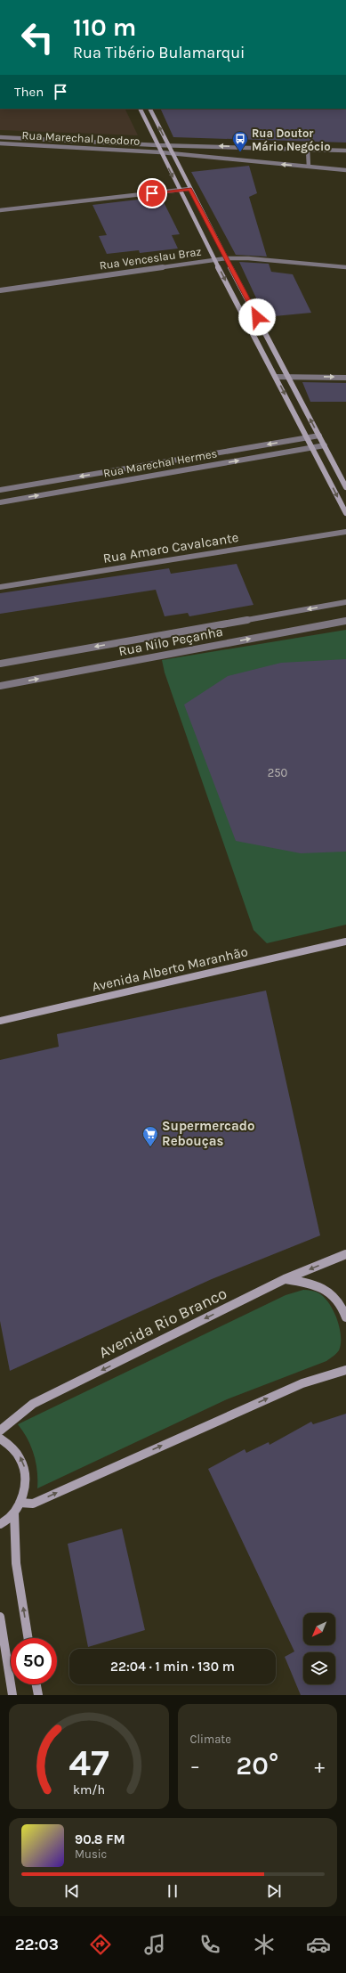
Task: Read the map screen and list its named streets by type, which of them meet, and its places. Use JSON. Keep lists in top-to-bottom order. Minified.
{"streets":{"main road":["Avenida Alberto Maranhão","Avenida Rio Branco"],"street":["Rua Marechal Deodoro","Rua Venceslau Braz","Rua Marechal Hermes","Rua Amaro Cavalcante","Rua Nilo Peçanha"]},"one_way":["Avenida Rio Branco"],"places":{"bus stop":["Rua Doutor Mário Negócio"],"supermarket":["Supermercado Rebouças"]},"house_numbers":["250"],"north":"bottom left","page":{"turn":["110 m","Rua Tibério Bulamarqui"],"then":"Then","limit":"50","trip":"22:04 · 1 min · 130 m","tile":"Climate","heat":["−","20°","+"],"song":["90.8 FM","Music"],"tabs":"22:03","gauge":["47","km/h"]}}
